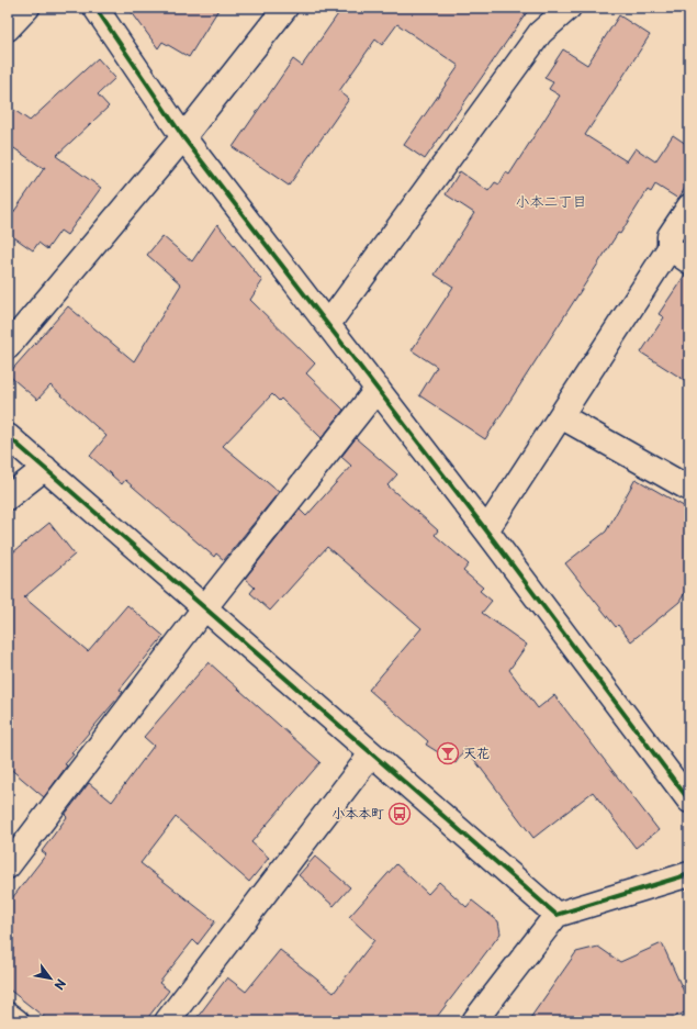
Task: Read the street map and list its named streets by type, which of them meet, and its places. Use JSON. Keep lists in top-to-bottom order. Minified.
{"districts":["小本二丁目"],"places":{"bar":["天花"],"bus stop":["小本本町"]},"north":"bottom right"}
